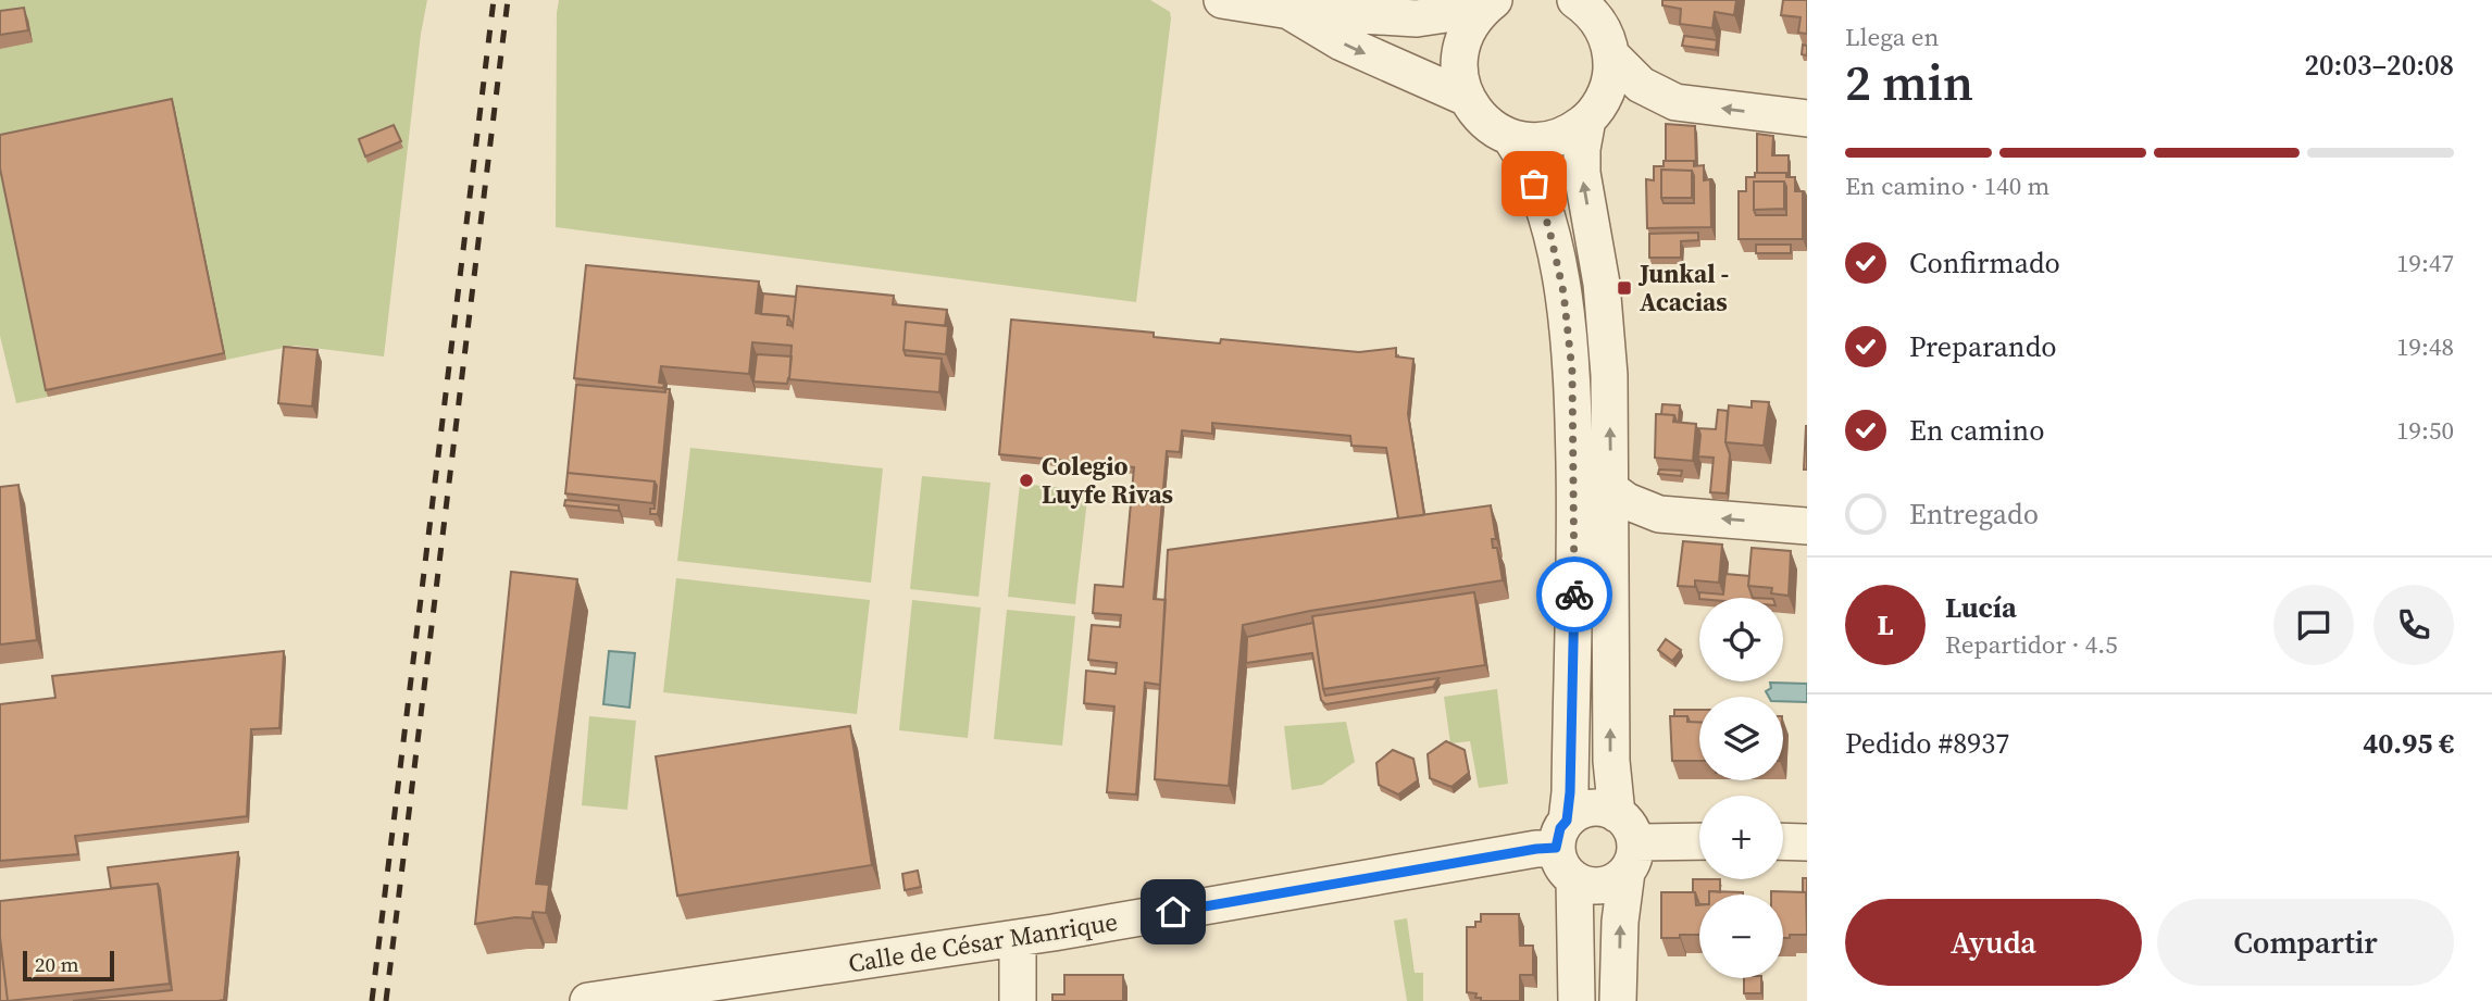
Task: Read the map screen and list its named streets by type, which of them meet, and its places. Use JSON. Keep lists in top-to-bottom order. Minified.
{"streets":{"street":["Calle de César Manrique"]},"places":{"transit":["Junkal - Acacias"],"other":["Colegio Luyfe Rivas"]},"scale_bar":"20 m","page":{"heading":["2 min","Llega en","20:03–20:08"],"panel":["Lucía","Repartidor · 4.5","Pedido #8937","40.95 €"],"bar":"En camino · 140 m","list":[["Confirmado","19:47"],["Preparando","19:48"],["En camino","19:50"],"Entregado"],"round":"L","map_buttons":["+","−"],"buttons":["Ayuda","Compartir"],"scale":"20 m"}}
